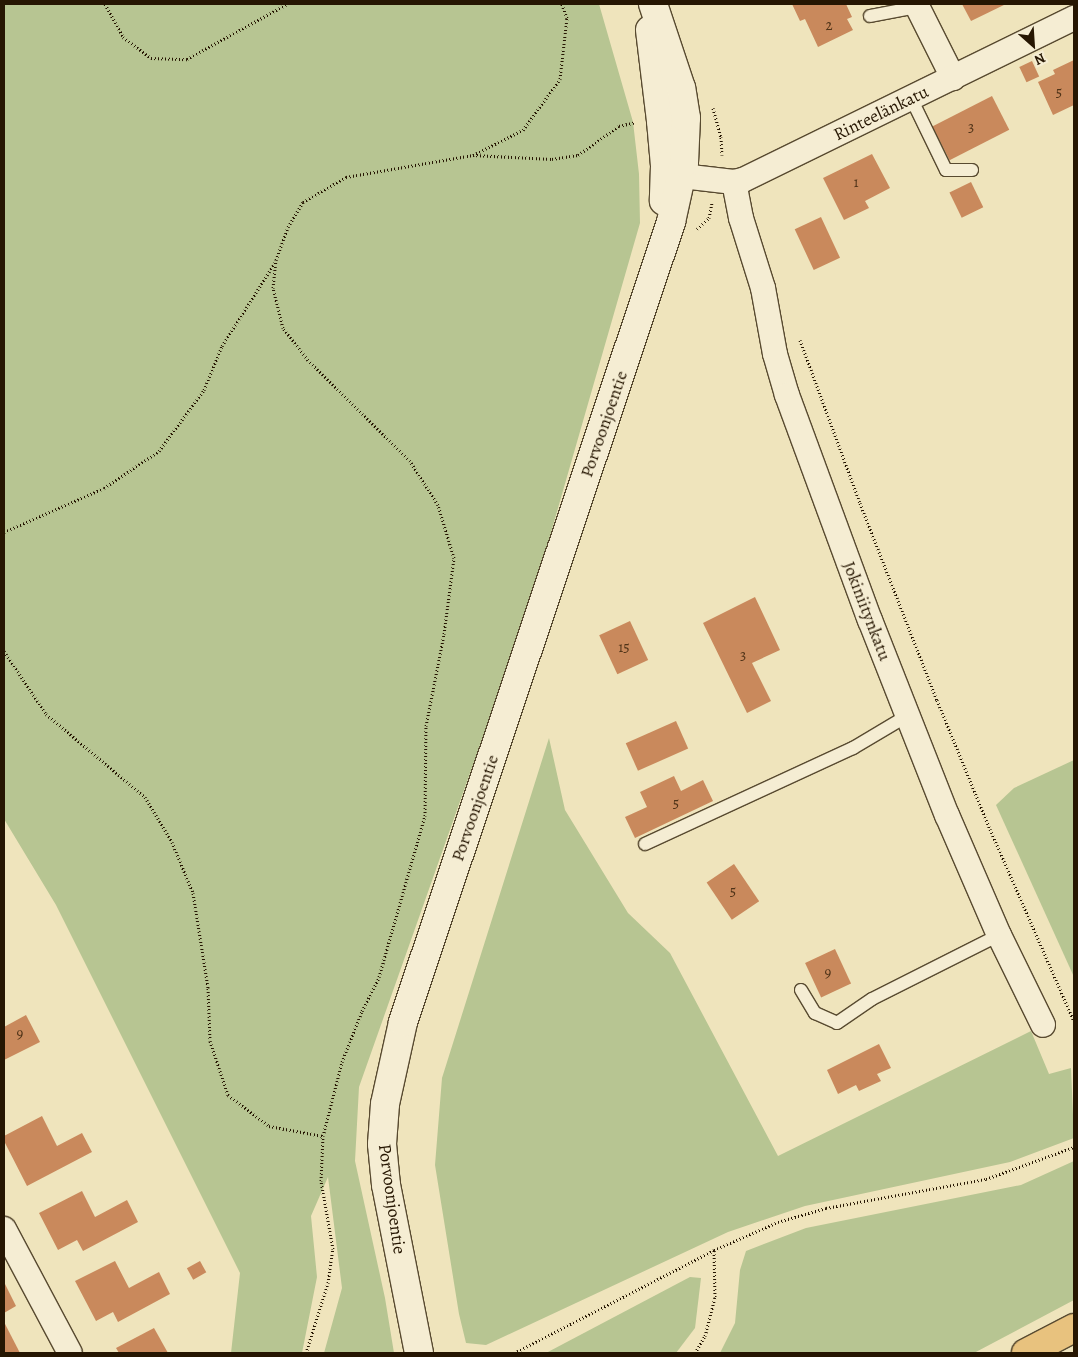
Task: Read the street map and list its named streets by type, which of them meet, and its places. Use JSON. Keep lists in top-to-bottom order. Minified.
{"streets":{"street":["Rinteelänkatu","Porvoonjoentie","Jokiniitynkatu"]},"crossings":[["Rinteelänkatu","Porvoonjoentie"],["Rinteelänkatu","Jokiniitynkatu"]],"house_numbers":["2","5","3","1","15","3","5","5","9","9"],"north":"bottom right"}
